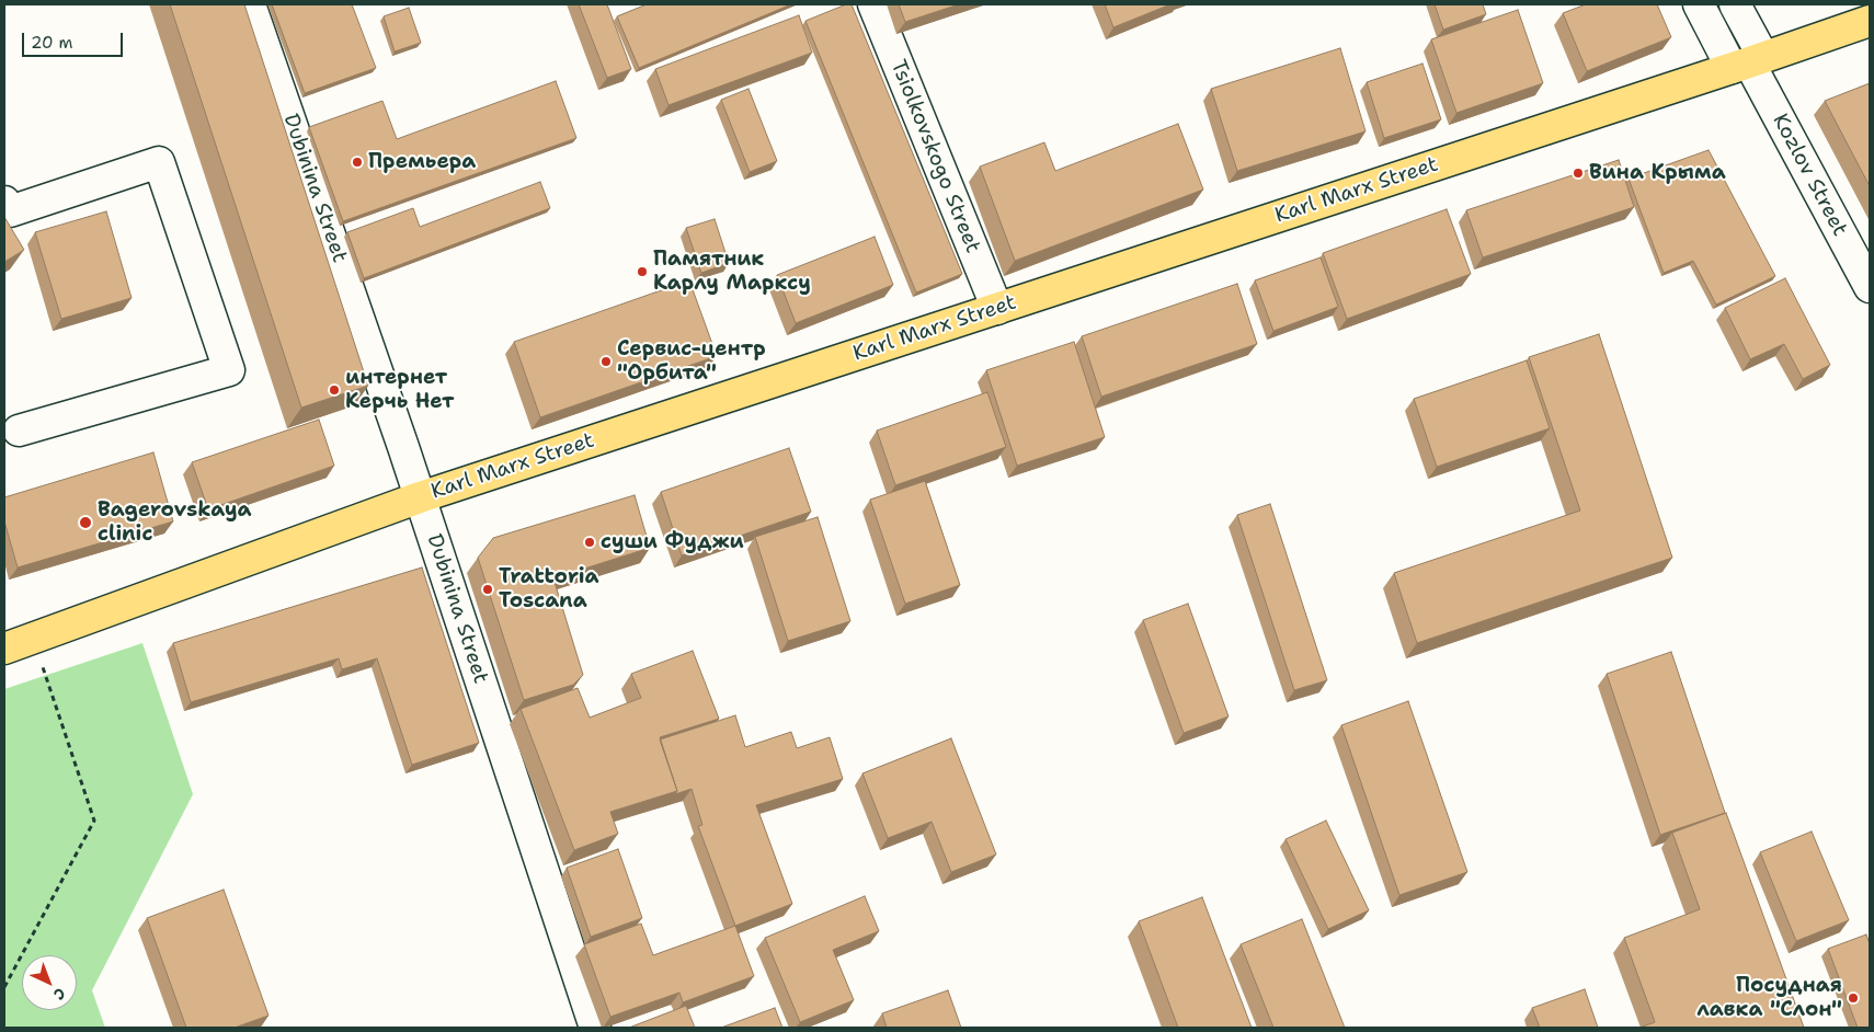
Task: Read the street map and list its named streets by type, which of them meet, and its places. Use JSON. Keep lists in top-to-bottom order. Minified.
{"streets":{"main road":["Karl Marx Street"],"street":["Tsiolkovskogo Street","Kozlov Street","Dubinina Street"]},"crossings":[["Tsiolkovskogo Street","Karl Marx Street"],["Kozlov Street","Karl Marx Street"],["Dubinina Street","Karl Marx Street"]],"places":["Премьера","Вина Крыма","Памятник Карлу Марксу","Сервис-центр \"Орбита\"","интернет Керчь Нет","Bagerovskaya clinic","суши Фуджи","Trattoria Toscana","Посудная лавка \"Слон\""],"scale_bar":"20 m","north":"bottom right"}
